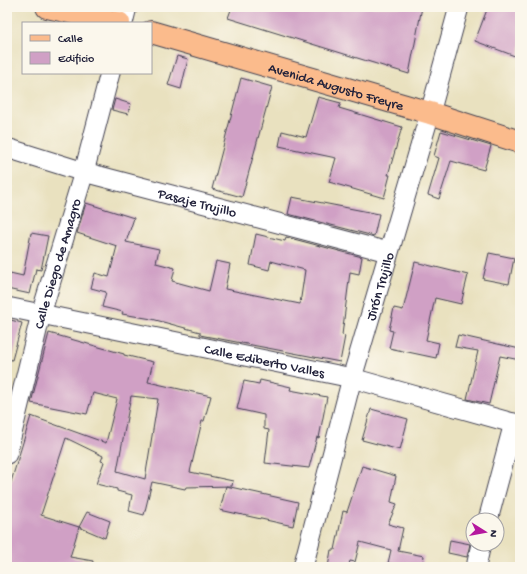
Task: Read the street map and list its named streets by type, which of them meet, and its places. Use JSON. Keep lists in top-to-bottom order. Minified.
{"streets":{"main road":["Avenida Augusto Freyre"],"street":["Pasaje Trujillo","Calle Diego de Amagro","Jirón Trujillo","Calle Ediberto Valles"]},"crossings":[["Avenida Augusto Freyre","Jirón Trujillo"],["Pasaje Trujillo","Calle Diego de Amagro"],["Pasaje Trujillo","Jirón Trujillo"],["Calle Diego de Amagro","Calle Ediberto Valles"],["Jirón Trujillo","Calle Ediberto Valles"]],"legend":["Calle","Edificio"],"north":"right"}
